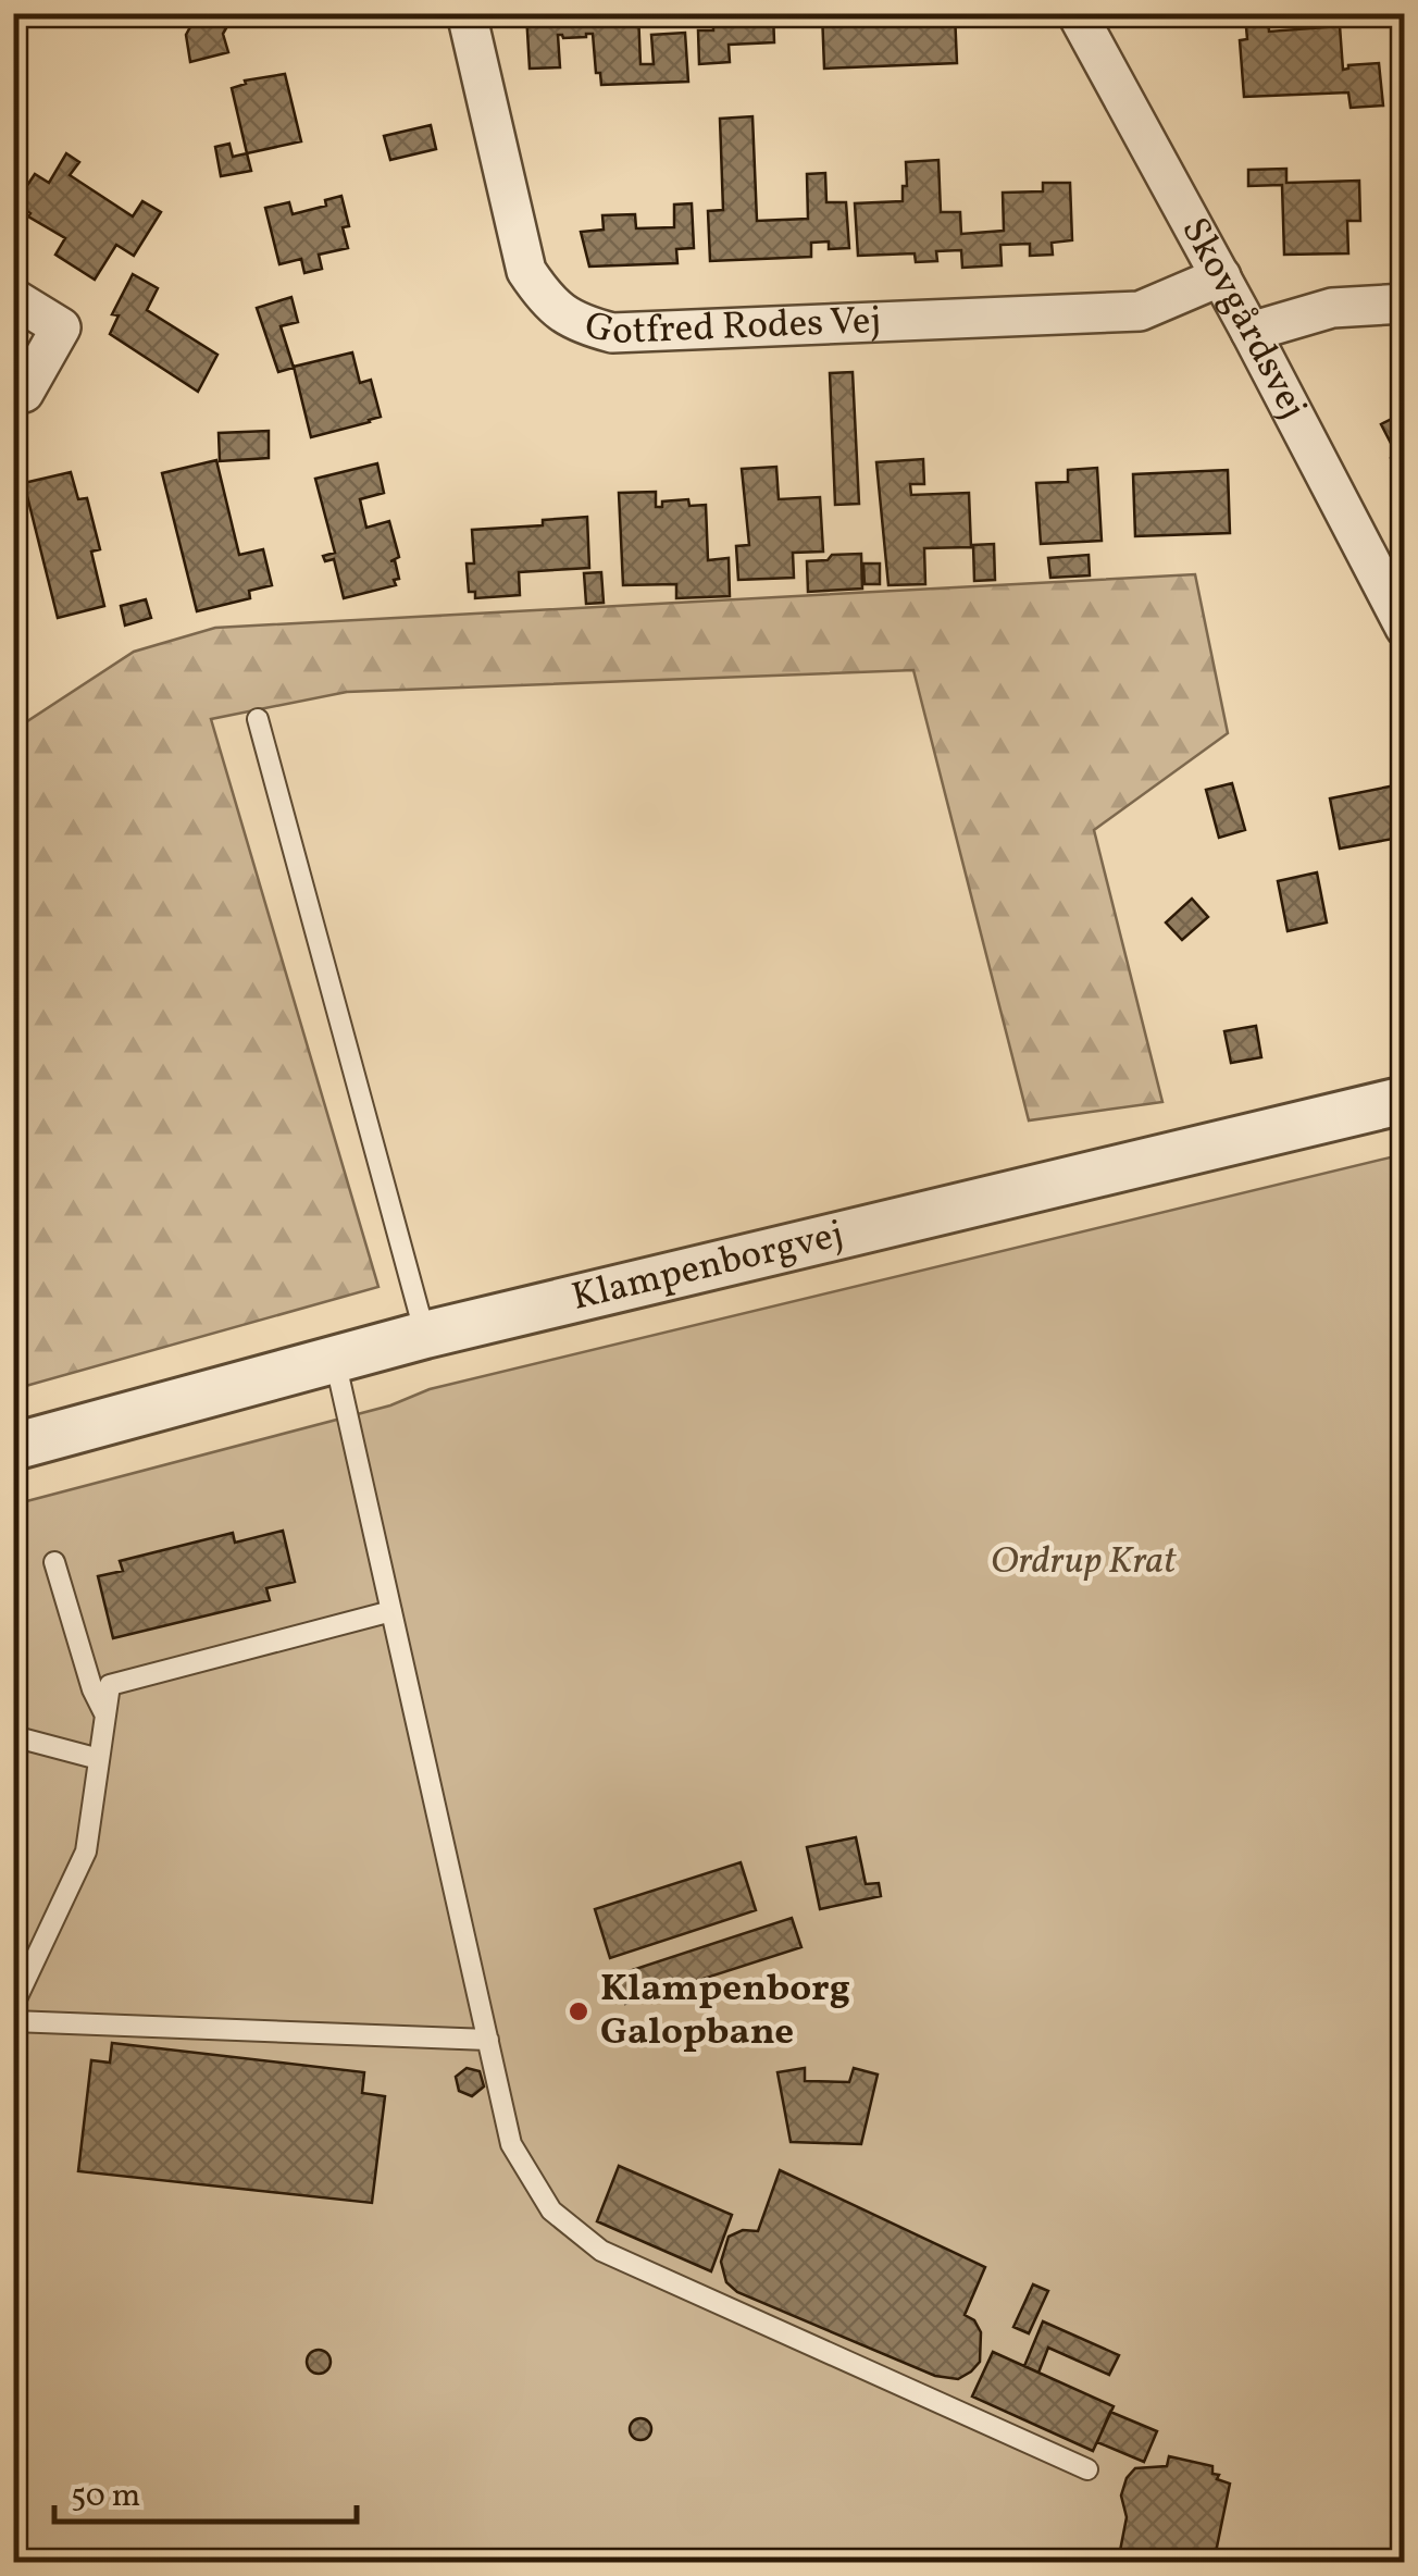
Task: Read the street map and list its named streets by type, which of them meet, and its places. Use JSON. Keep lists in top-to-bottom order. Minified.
{"streets":{"street":["Gotfred Rodes Vej","Skovgårdsvej","Klampenborgvej"]},"crossings":[["Gotfred Rodes Vej","Skovgårdsvej"]],"parks":["Ordrup Krat"],"places":["Klampenborg Galopbane"],"scale_bar":"50 m"}
